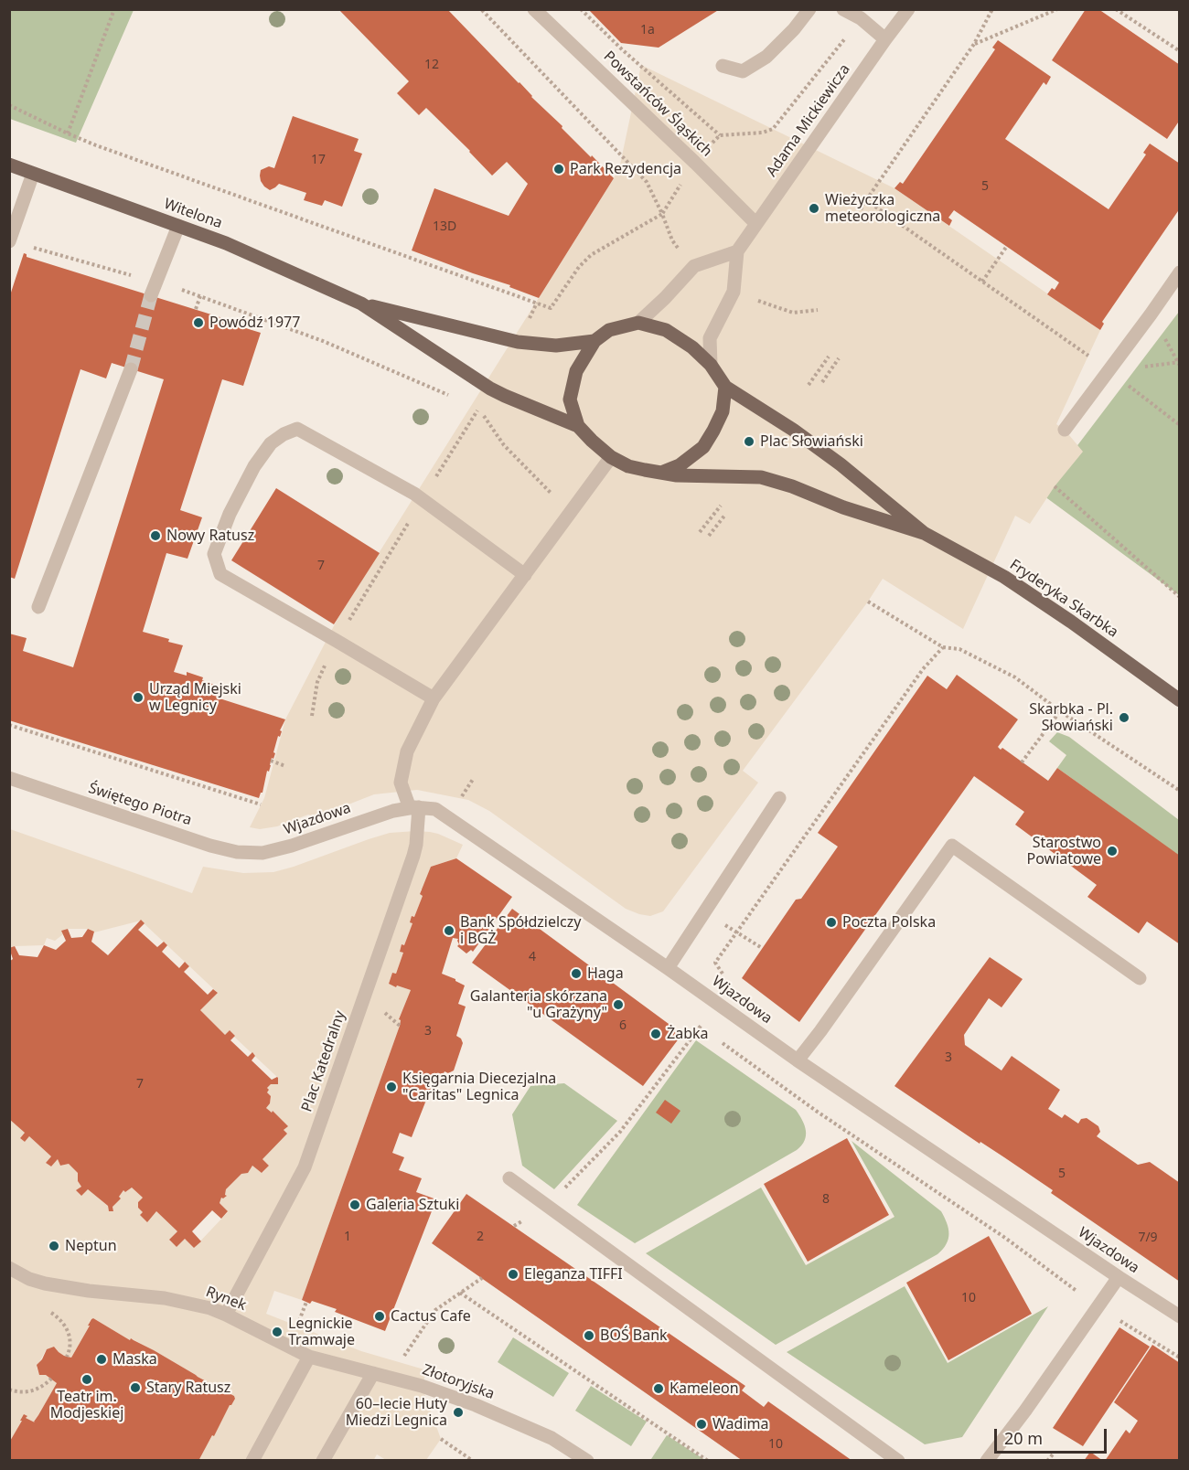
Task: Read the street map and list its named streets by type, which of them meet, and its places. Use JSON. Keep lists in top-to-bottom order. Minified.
{"streets":{"main road":["Witelona","Fryderyka Skarbka"],"street":["Powstańców Śląskich","Adama Mickiewicza","Świętego Piotra","Wjazdowa","Plac Katedralny","Rynek","Złotoryjska"]},"crossings":[["Powstańców Śląskich","Adama Mickiewicza"],["Adama Mickiewicza","Witelona"],["Adama Mickiewicza","Fryderyka Skarbka"],["Witelona","Fryderyka Skarbka"],["Świętego Piotra","Wjazdowa"],["Wjazdowa","Plac Katedralny"],["Plac Katedralny","Rynek"],["Rynek","Złotoryjska"]],"places":["Park Rezydencja","Wieżyczka meteorologiczna","Powódź 1977","Plac Słowiański","Nowy Ratusz","Urząd Miejski w Legnicy","Skarbka - Pl. Słowiański","Starostwo Powiatowe","Poczta Polska","Bank Spółdzielczy i BGŻ","Haga","Galanteria skórzana \"u Grażyny\"","Żabka","Księgarnia Diecezjalna \"Caritas\" Legnica","Galeria Sztuki","Neptun","Eleganza TIFFI","Cactus Cafe","Legnickie Tramwaje","BOŚ Bank","Maska","Teatr im. Modjeskiej","Stary Ratusz","Kameleon","60–lecie Huty Miedzi Legnica","Wadima"],"house_numbers":["1a","12","17","5","13D","7","4","6","3","3","7","5","8","1","2","7/9","10","10"],"scale_bar":"20 m"}
